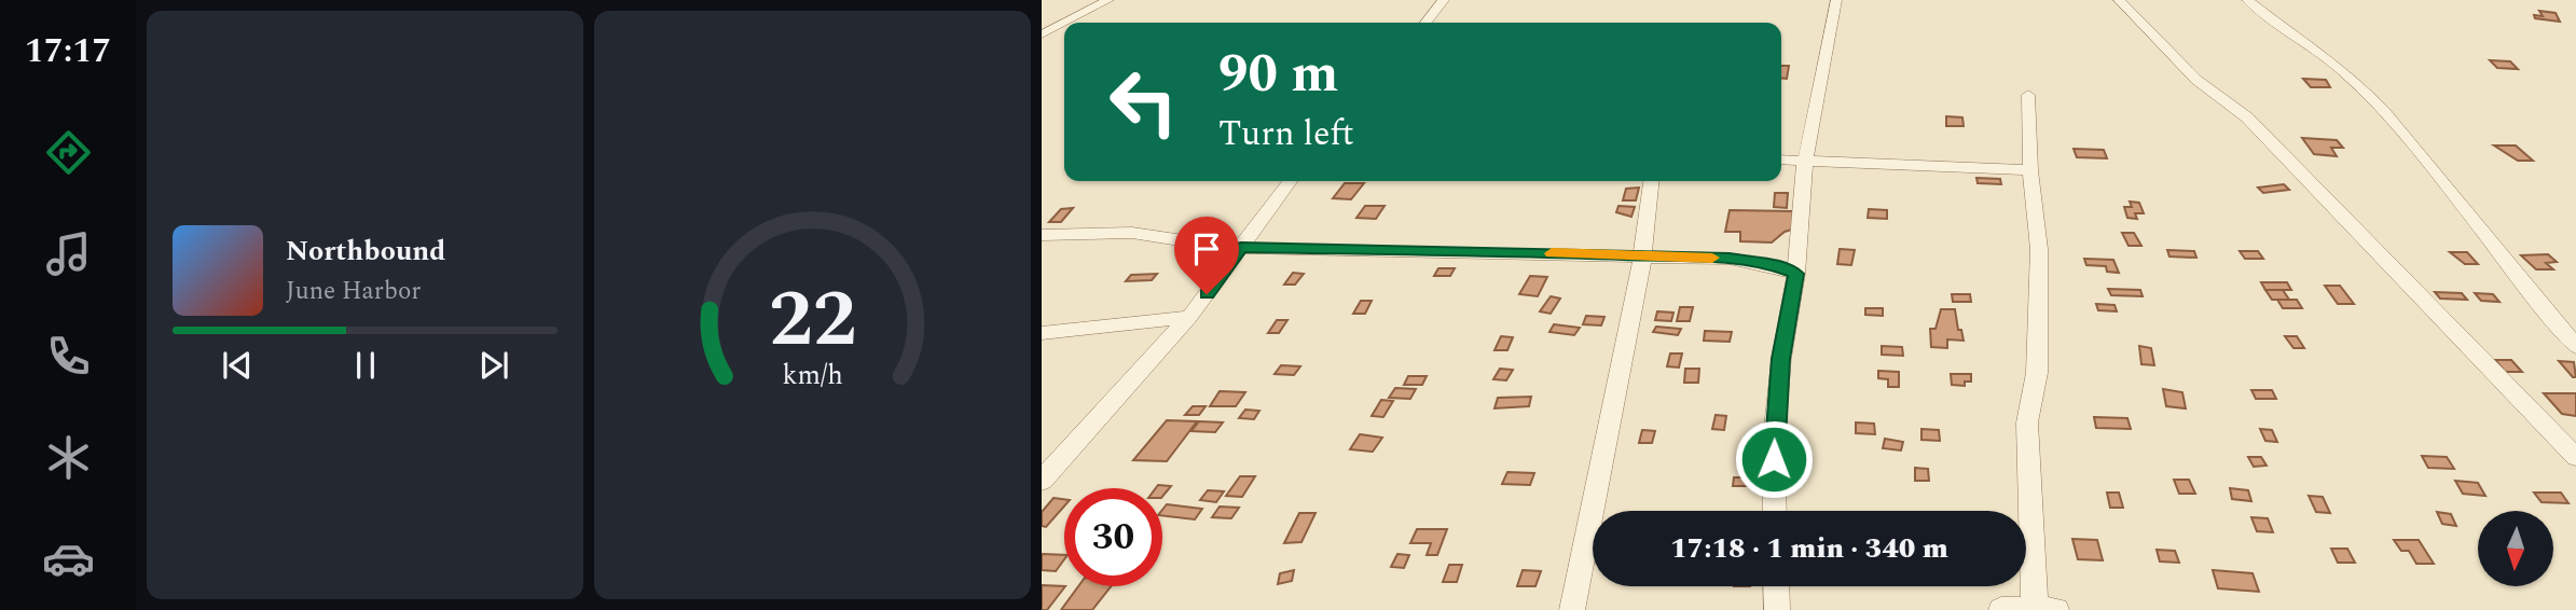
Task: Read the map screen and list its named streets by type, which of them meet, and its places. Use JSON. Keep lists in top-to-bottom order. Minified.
{"north":"bottom","page":{"tabs":"17:17","turn":["90 m","Turn left"],"song":["Northbound","June Harbor"],"limit":"30","trip":"17:18 · 1 min · 340 m","gauge":["22","km/h"]}}
